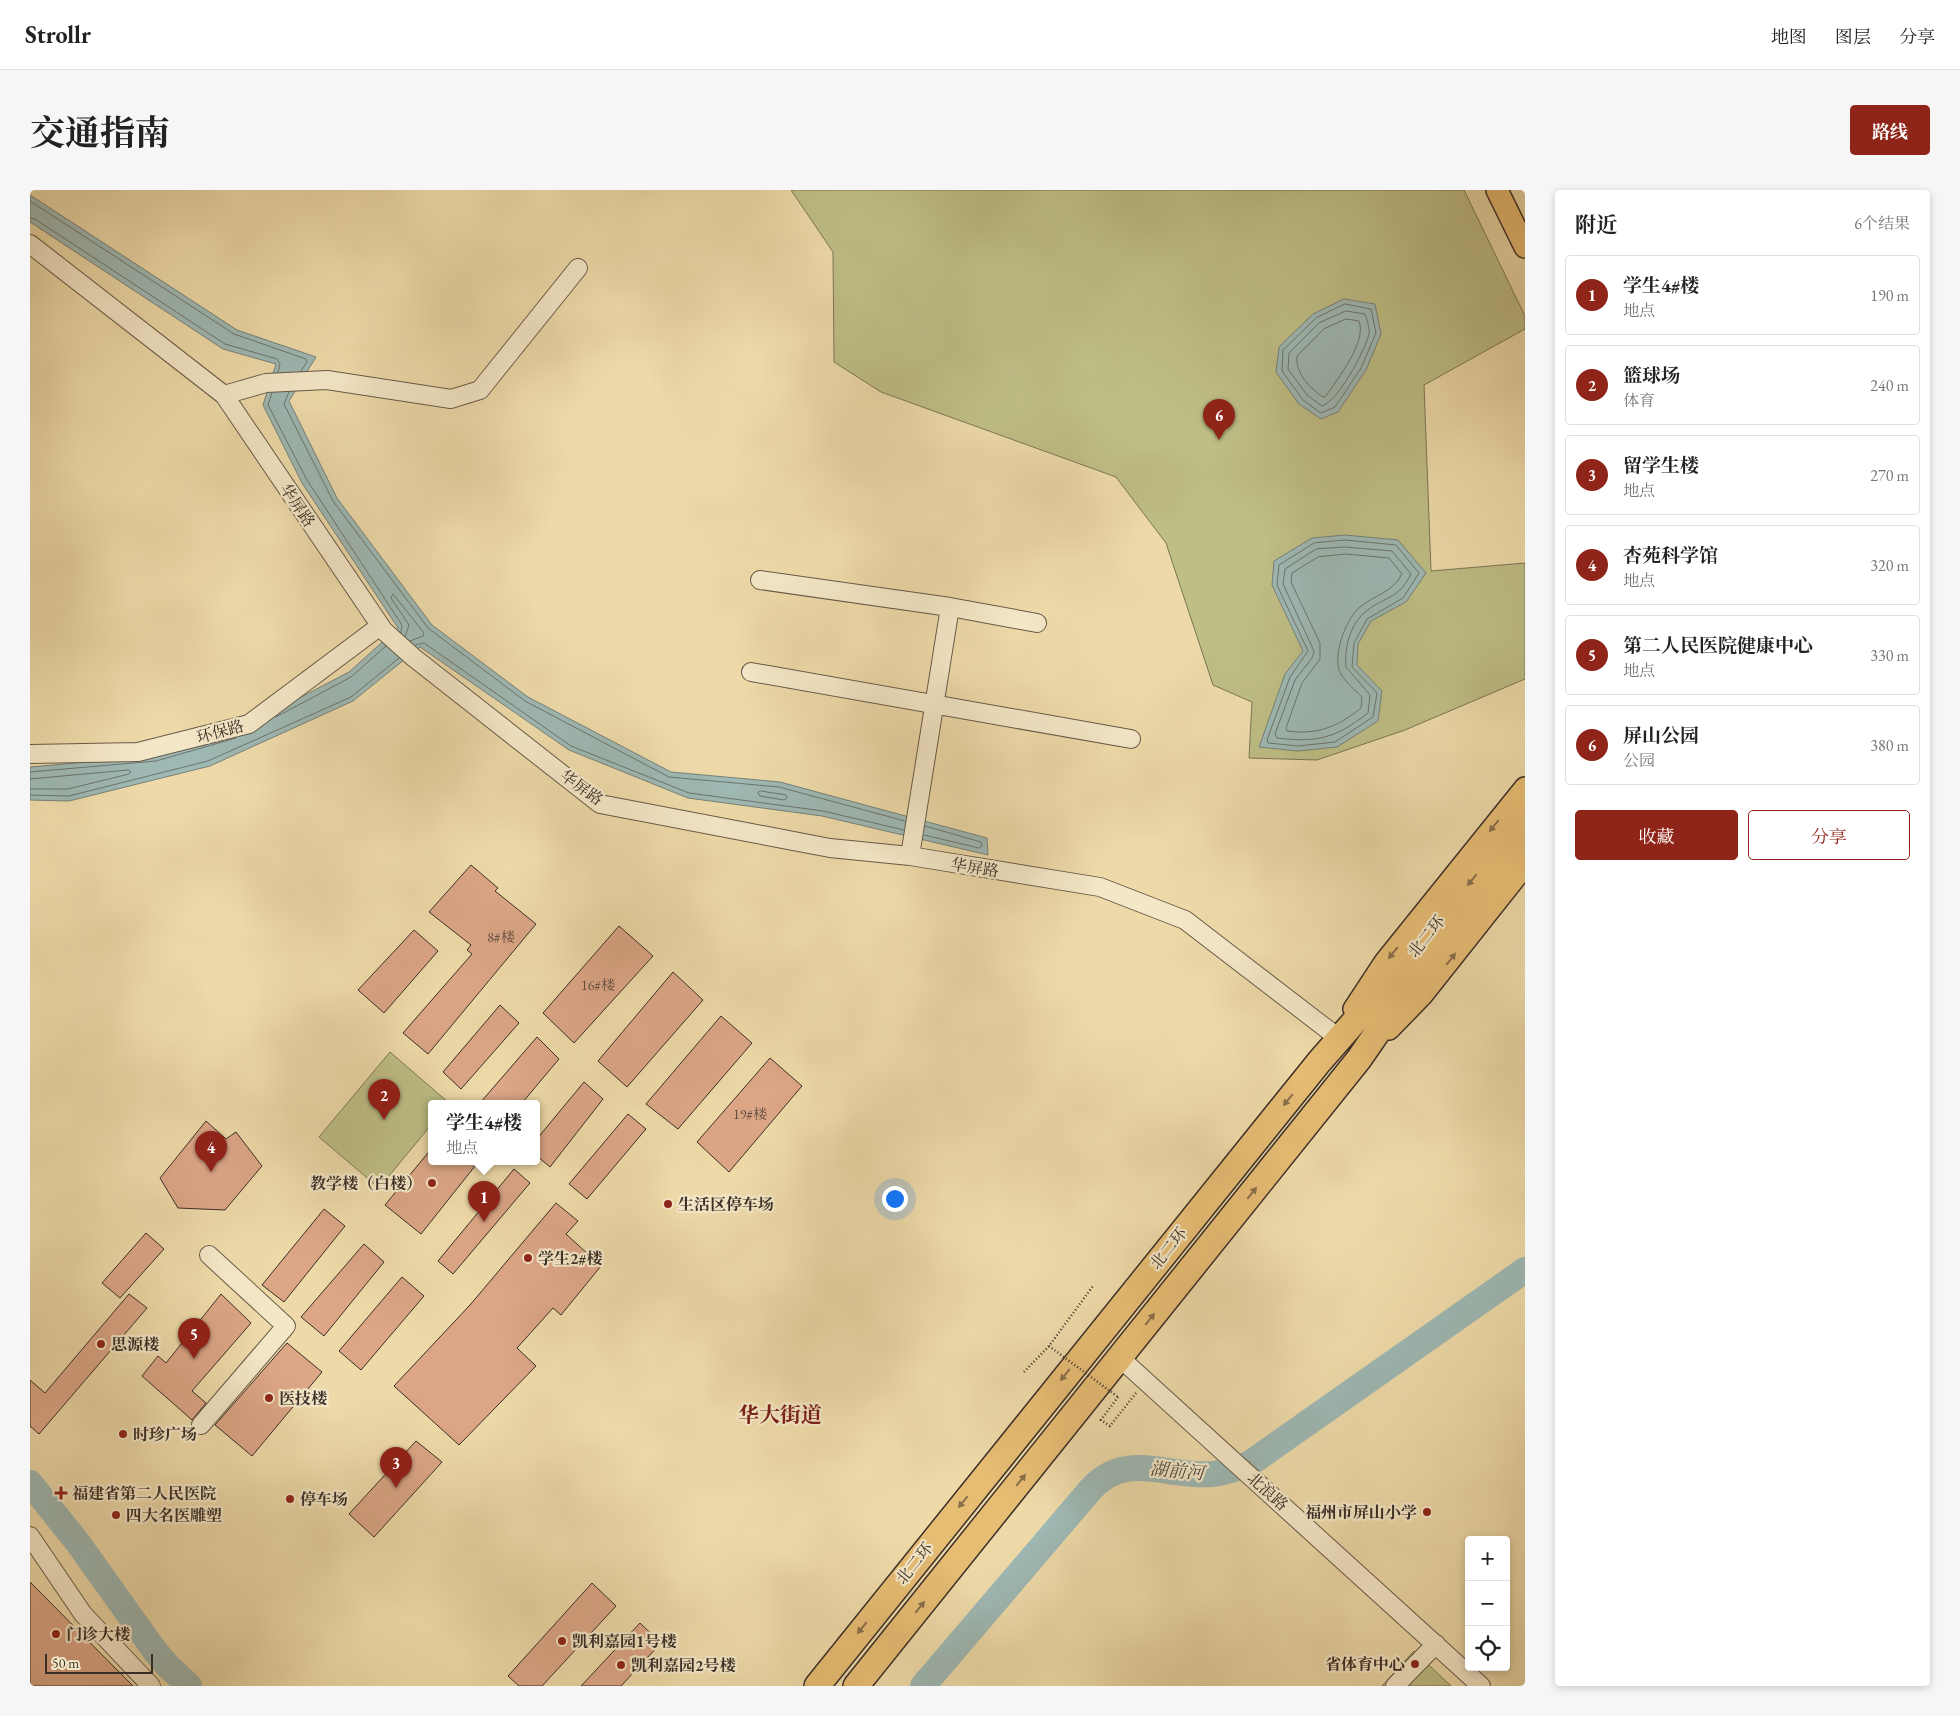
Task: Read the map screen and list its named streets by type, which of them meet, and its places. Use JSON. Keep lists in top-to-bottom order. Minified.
{"streets":{"highway":["北二环"],"street":["华屏路","环保路","北浪路"]},"crossings":[["华屏路","环保路"],["北二环","北浪路"]],"districts":["华大街道"],"water":["湖前河"],"places":{"other":["教学楼（白楼）","生活区停车场","学生2#楼","思源楼","医技楼","时珍广场","停车场","福州市屏山小学","四大名医雕塑","门诊大楼","凯利嘉园1号楼","省体育中心","凯利嘉园2号楼"],"health":["福建省第二人民医院"]},"house_numbers":["8#楼","16#楼","19#楼"],"scale_bar":"50 m","page":{"header":"Strollr","nav":["地图","图层","分享"],"title":"交通指南","buttons":["路线",["收藏","分享"]],"heading":["附近","6个结果"],"list":[{"mark":"1","name":"学生4#楼","note":"地点","value":"190 m"},{"mark":"2","name":"篮球场","note":"体育","value":"240 m"},{"mark":"3","name":"留学生楼","note":"地点","value":"270 m"},{"mark":"4","name":"杏苑科学馆","note":"地点","value":"320 m"},{"mark":"5","name":"第二人民医院健康中心","note":"地点","value":"330 m"},{"mark":"6","name":"屏山公园","note":"公园","value":"380 m"}],"pins":["6","2","4","1","5","3"],"popup":["学生4#楼","地点"],"map_buttons":["+","−"],"scale":"50 m"}}
